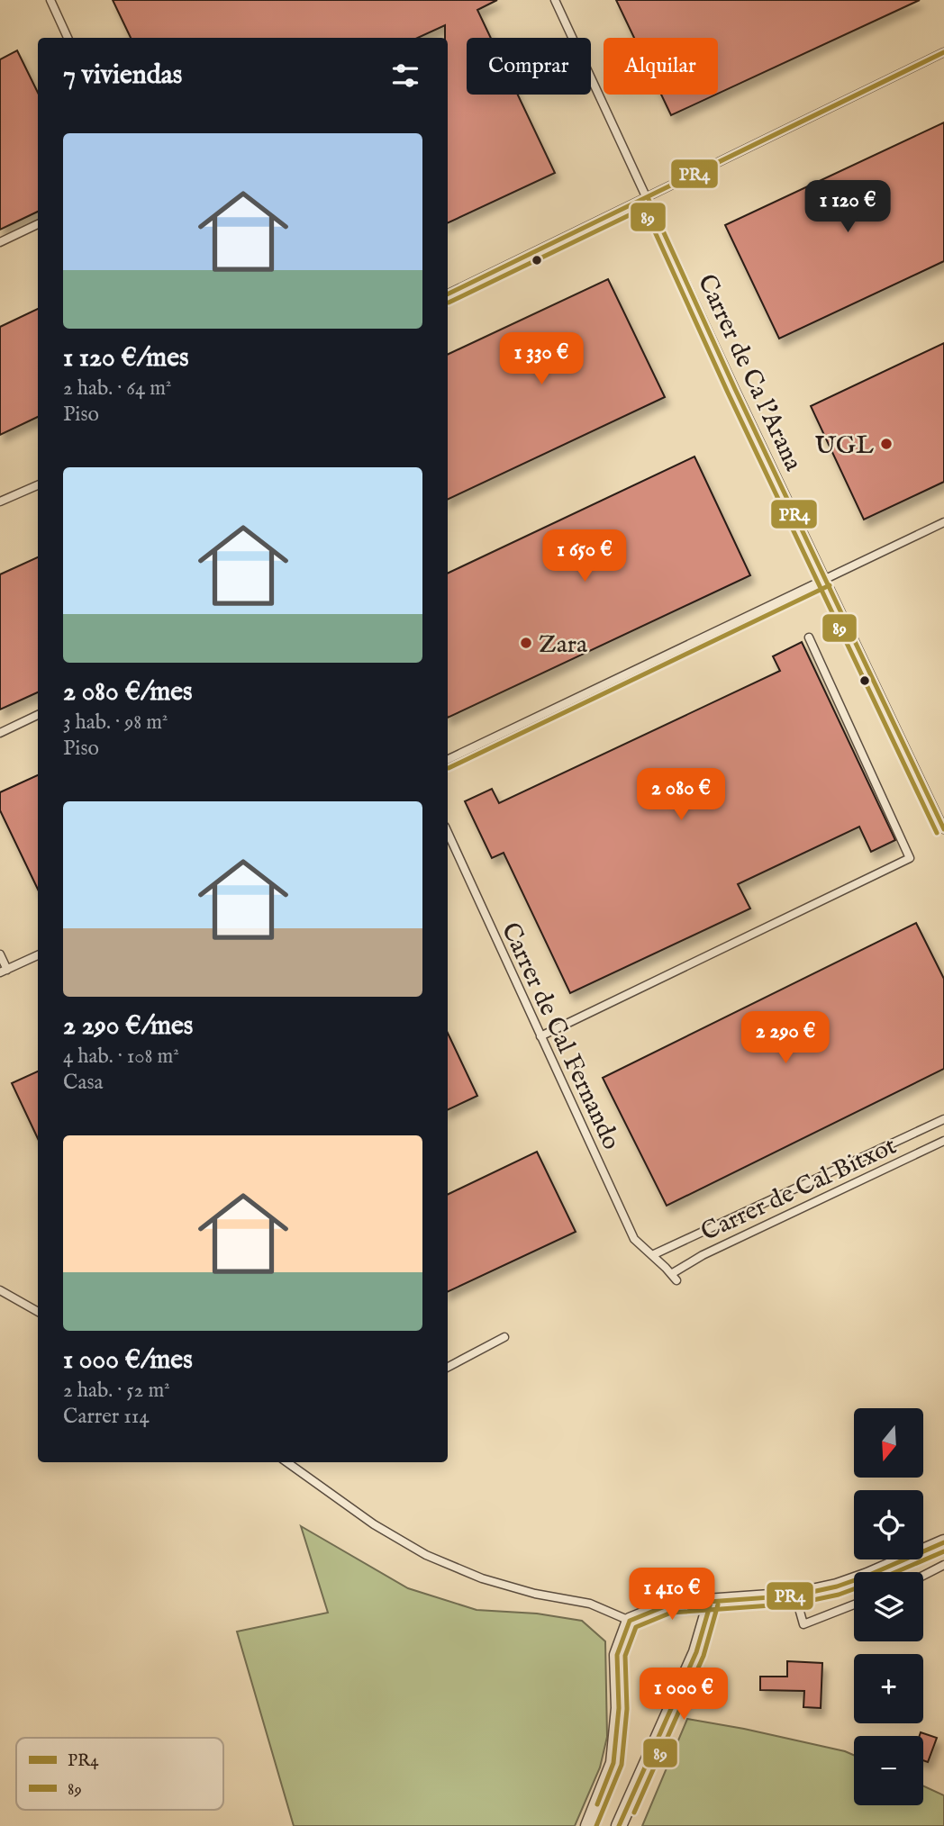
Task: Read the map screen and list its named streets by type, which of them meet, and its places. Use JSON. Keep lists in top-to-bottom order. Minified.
{"streets":{"lane":["Carrer de Ca l'Arana","Carrer de Cal Fernando","Carrer de Cal Bitxot"]},"crossings":[["Carrer de Cal Fernando","Carrer de Cal Bitxot"]],"places":["UGL","Zara"],"lines":["transit line PR4","transit line 89"],"legend":["PR4","89"],"north":"bottom","page":{"chip":["Comprar","Alquilar"],"heading":"7 viviendas","list":[{"name":"1 120 €/mes","note":"2 hab. · 64 m² · Piso"},{"name":"2 080 €/mes","note":"3 hab. · 98 m² · Piso"},{"name":"2 290 €/mes","note":"4 hab. · 108 m² · Casa"},{"name":"1 000 €/mes","note":"2 hab. · 52 m² · Carrer 114"}],"price":["1 120 €","1 330 €","1 650 €","2 080 €","2 290 €","1 410 €","1 000 €"],"map_buttons":["+","−"]}}
